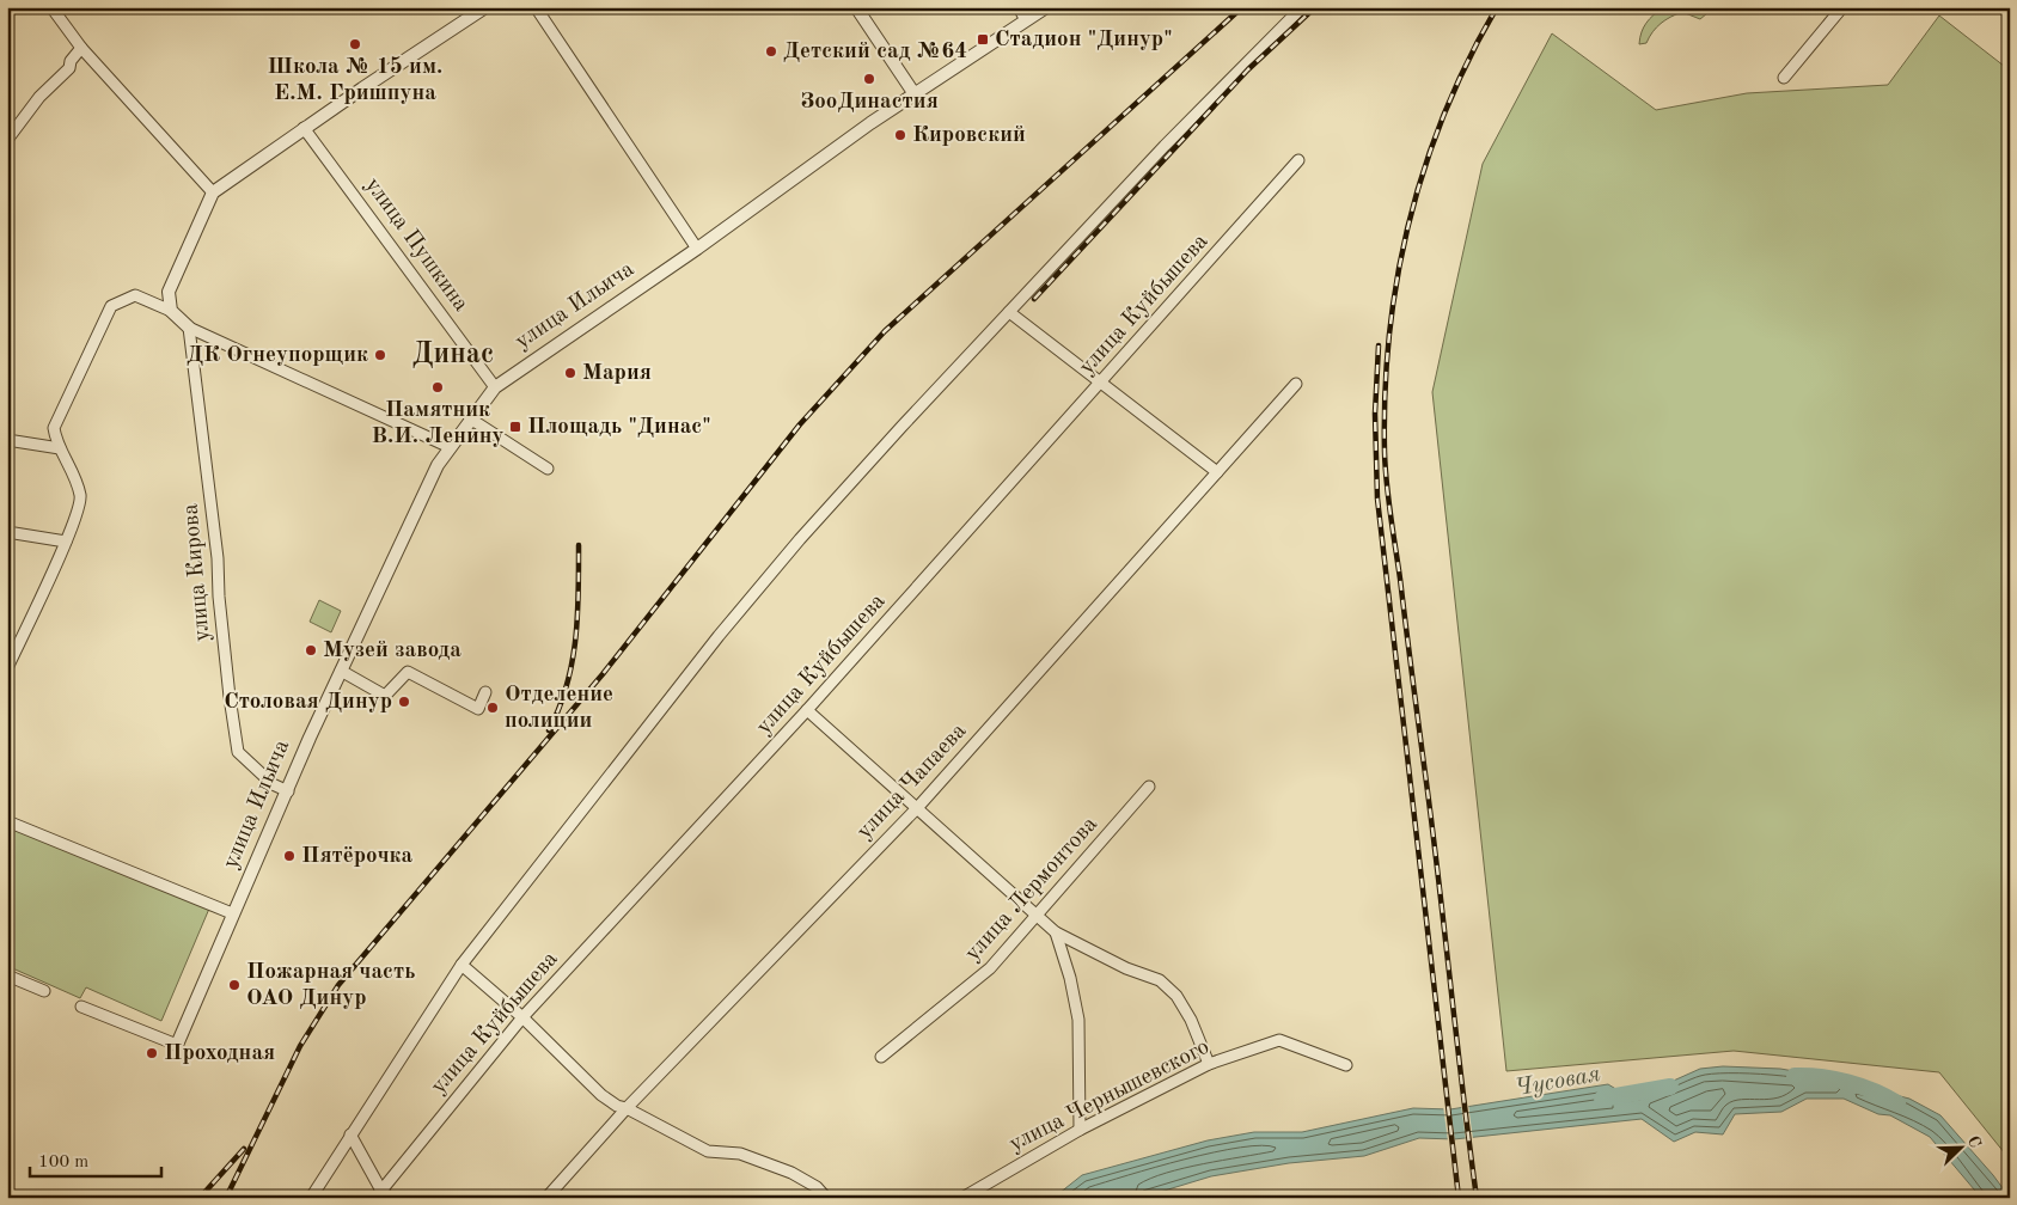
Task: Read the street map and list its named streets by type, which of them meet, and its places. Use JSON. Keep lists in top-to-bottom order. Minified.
{"streets":{"street":["улица Пушкина","улица Куйбышева","улица Ильича","улица Кирова","улица Чапаева","улица Лермонтова","улица Чернышевского"]},"crossings":[["улица Пушкина","улица Ильича"],["улица Ильича","улица Кирова"]],"districts":["Динас"],"water":["Чусовая"],"places":{"transit":["Стадион \"Динур\"","Площадь \"Динас\""],"other":["Школа № 15 им. Е.М. Гришпуна","Детский сад №64","ЗооДинастия","Кировский","ДК Огнеупорщик","Мария","Памятник В.И. Ленину","Музей завода","Столовая Динур","Отделение полиции","Пятёрочка","Пожарная часть ОАО Динур","Проходная"]},"scale_bar":"100 m","north":"top right"}
